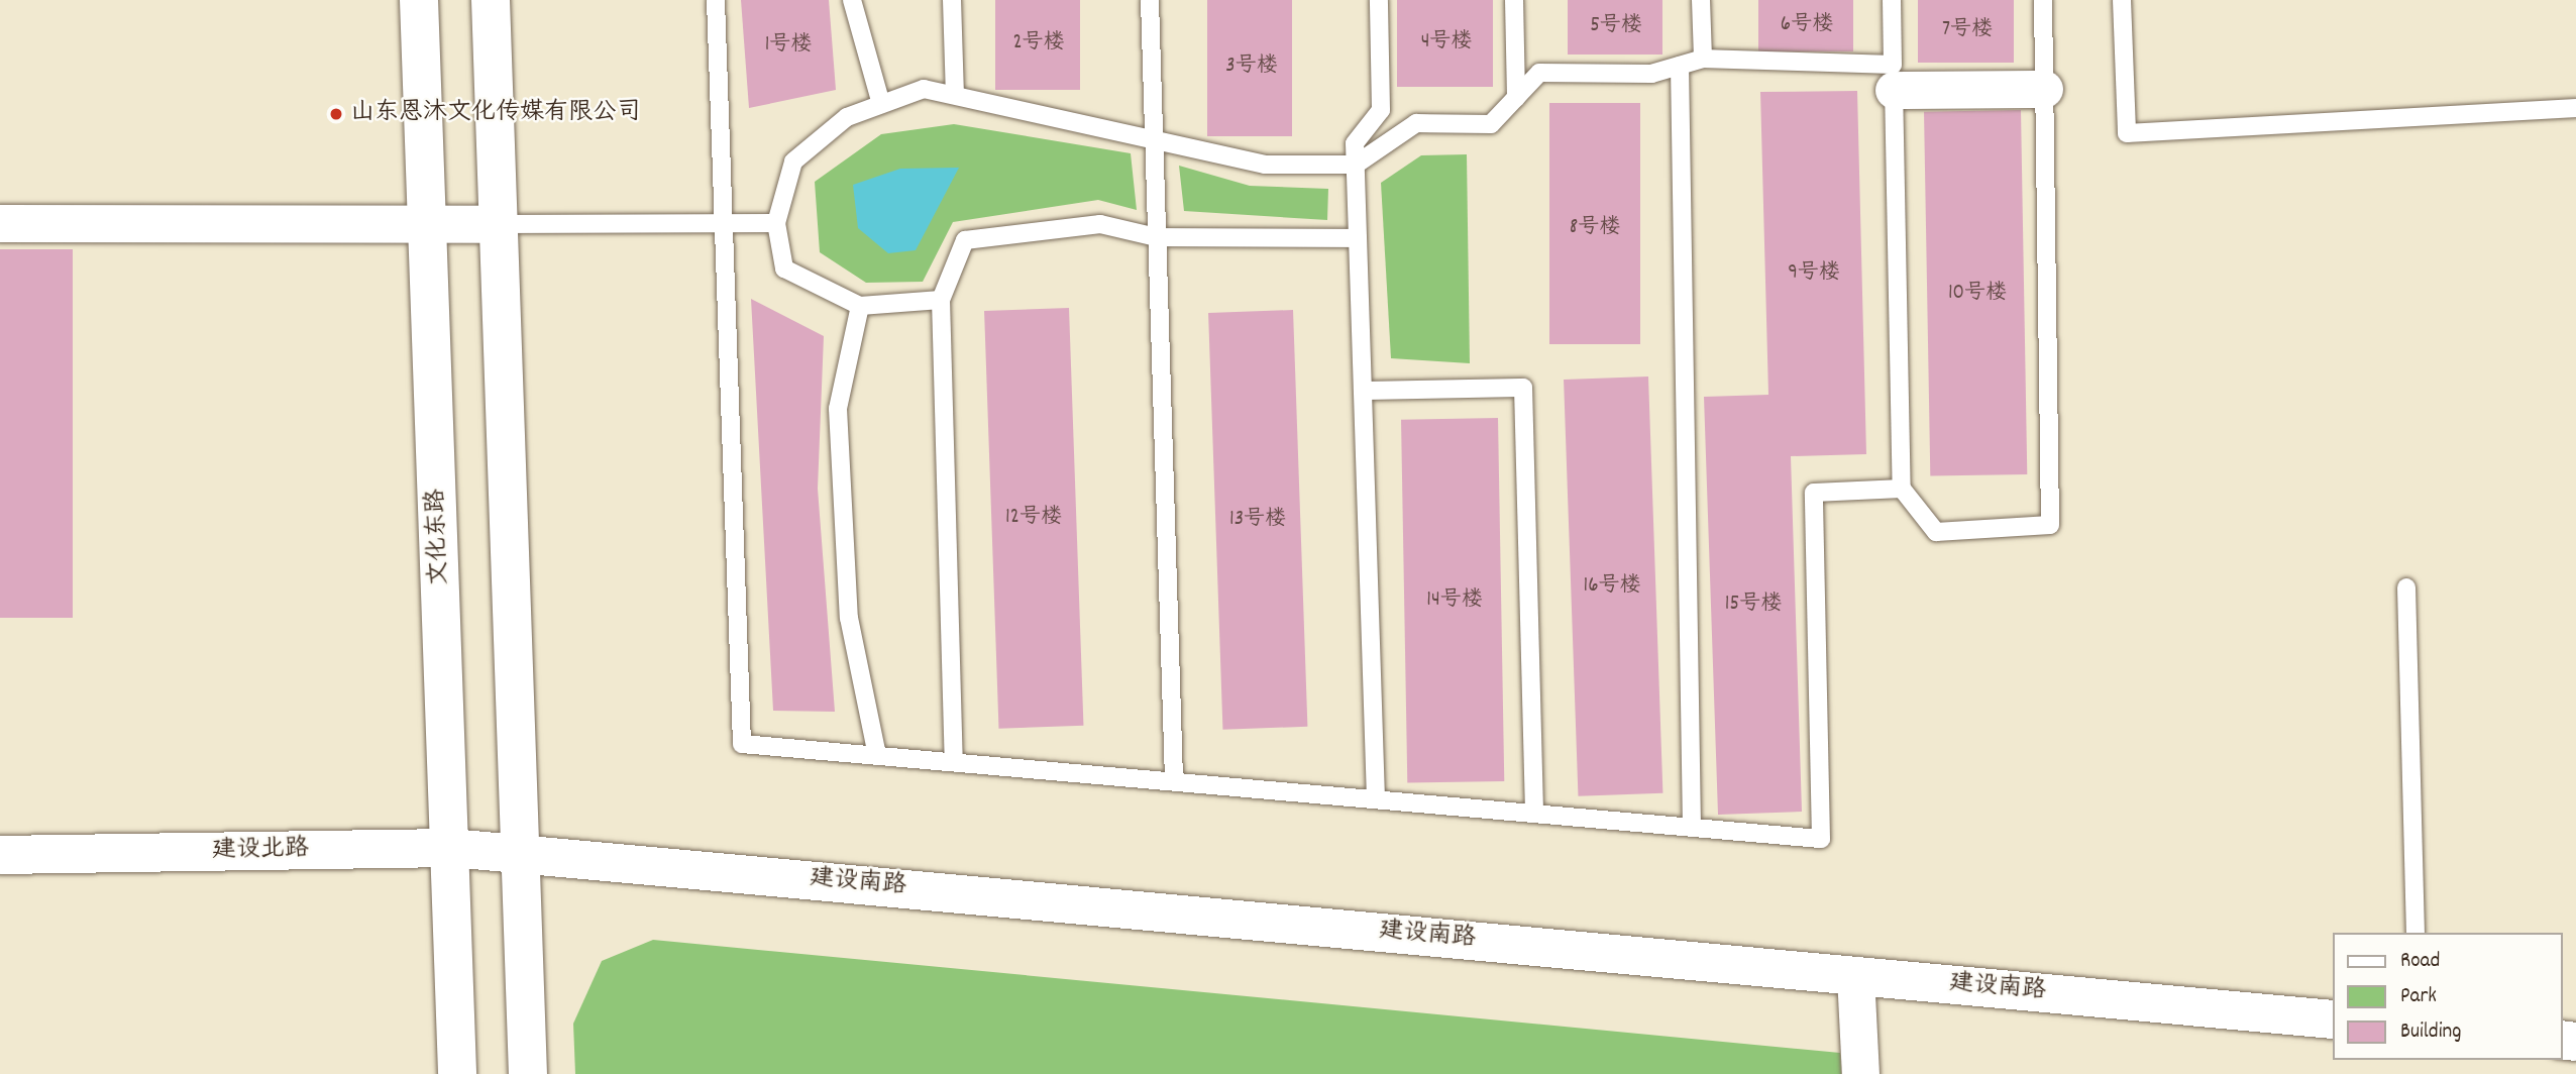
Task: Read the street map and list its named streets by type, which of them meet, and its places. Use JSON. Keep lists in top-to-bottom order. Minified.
{"streets":{"main road":["文化东路","建设北路","建设南路"]},"crossings":[["文化东路","建设北路"],["建设北路","建设南路"]],"places":["山东恩沐文化传媒有限公司"],"house_numbers":["6号楼","5号楼","7号楼","4号楼","2号楼","1号楼","3号楼","8号楼","9号楼","10号楼","12号楼","13号楼","16号楼","14号楼","15号楼"],"legend":["Road","Park","Building"]}
